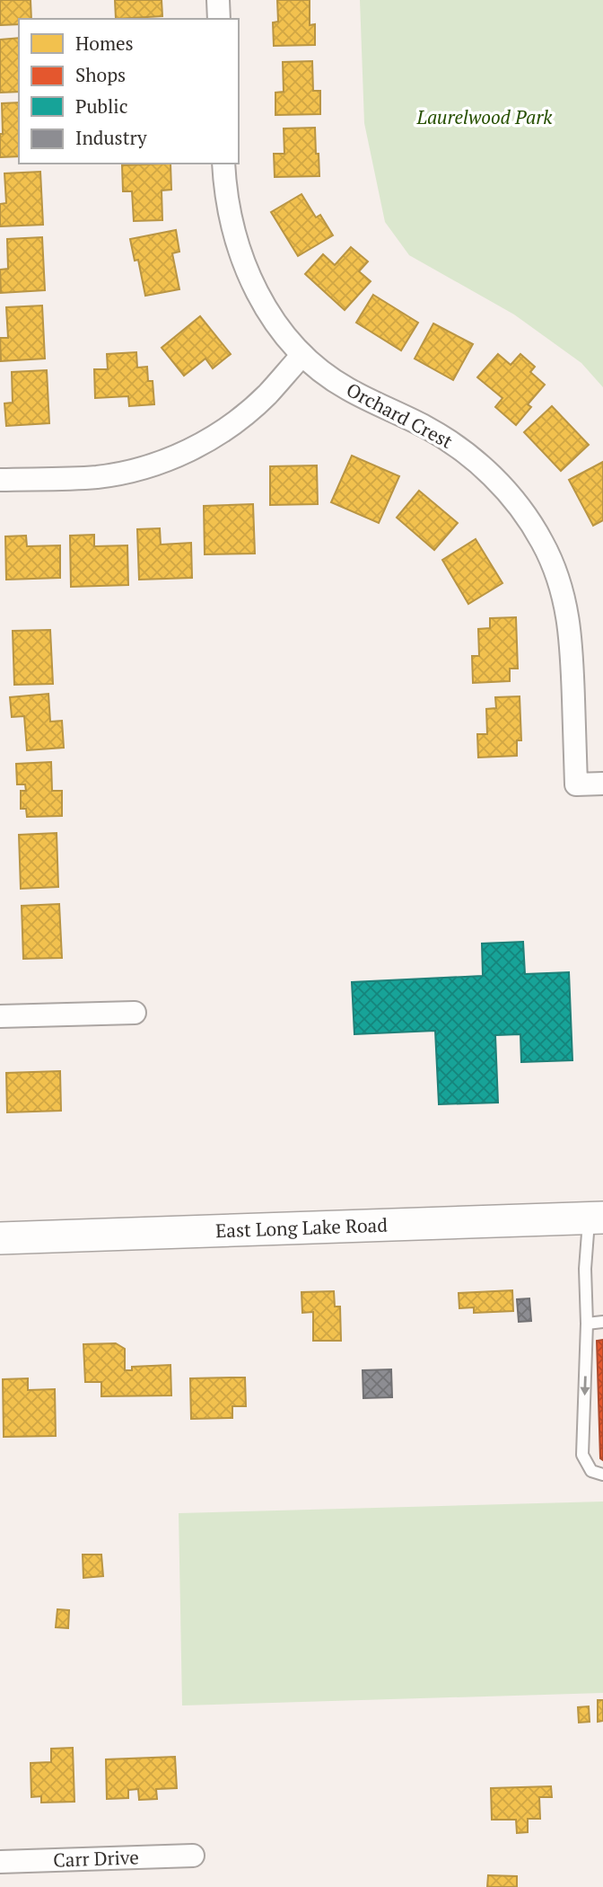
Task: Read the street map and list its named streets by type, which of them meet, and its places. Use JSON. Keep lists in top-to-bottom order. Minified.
{"streets":{"main road":["East Long Lake Road"],"street":["Orchard Crest","Carr Drive"]},"parks":["Laurelwood Park"],"legend":["Homes","Shops","Public","Industry"]}
